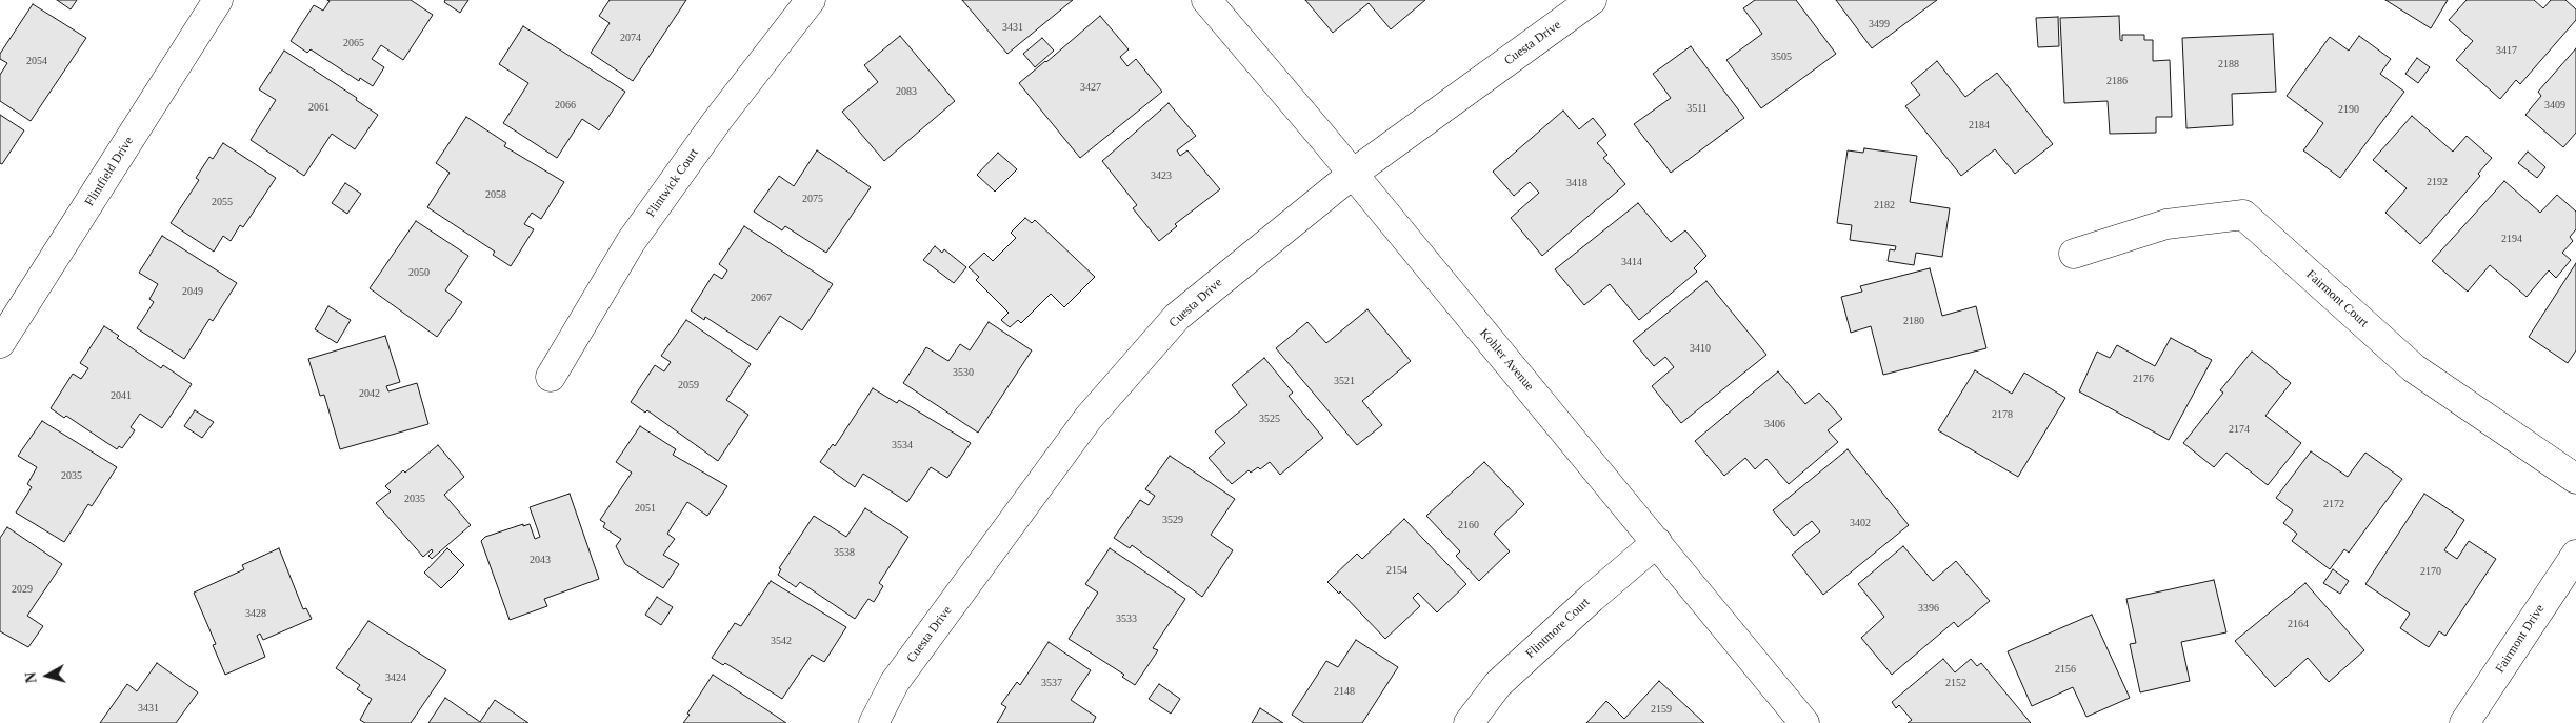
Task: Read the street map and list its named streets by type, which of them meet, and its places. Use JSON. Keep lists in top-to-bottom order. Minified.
{"streets":{"street":["Cuesta Drive","Flintfield Drive","Flintwick Court","Fairmont Court","Kohler Avenue","Flintmore Court","Fairmont Drive"]},"crossings":[["Cuesta Drive","Kohler Avenue"],["Kohler Avenue","Flintmore Court"]],"house_numbers":["3499","3431","2074","2065","3417","3505","2054","2188","2186","3427","2083","2066","3409","2061","3511","2190","2184","3423","2192","3418","2058","2075","2055","2182","2194","3414","2050","2049","2067","2180","3410","3530","2176","3521","2059","2042","2041","2178","3525","3406","2174","3534","2035","2035","2172","2051","3529","3402","2160","3538","2043","2154","2170","2029","3396","3428","3533","2164","3542","2156","3424","3537","2152","2148","3431","2159"],"north":"left"}
